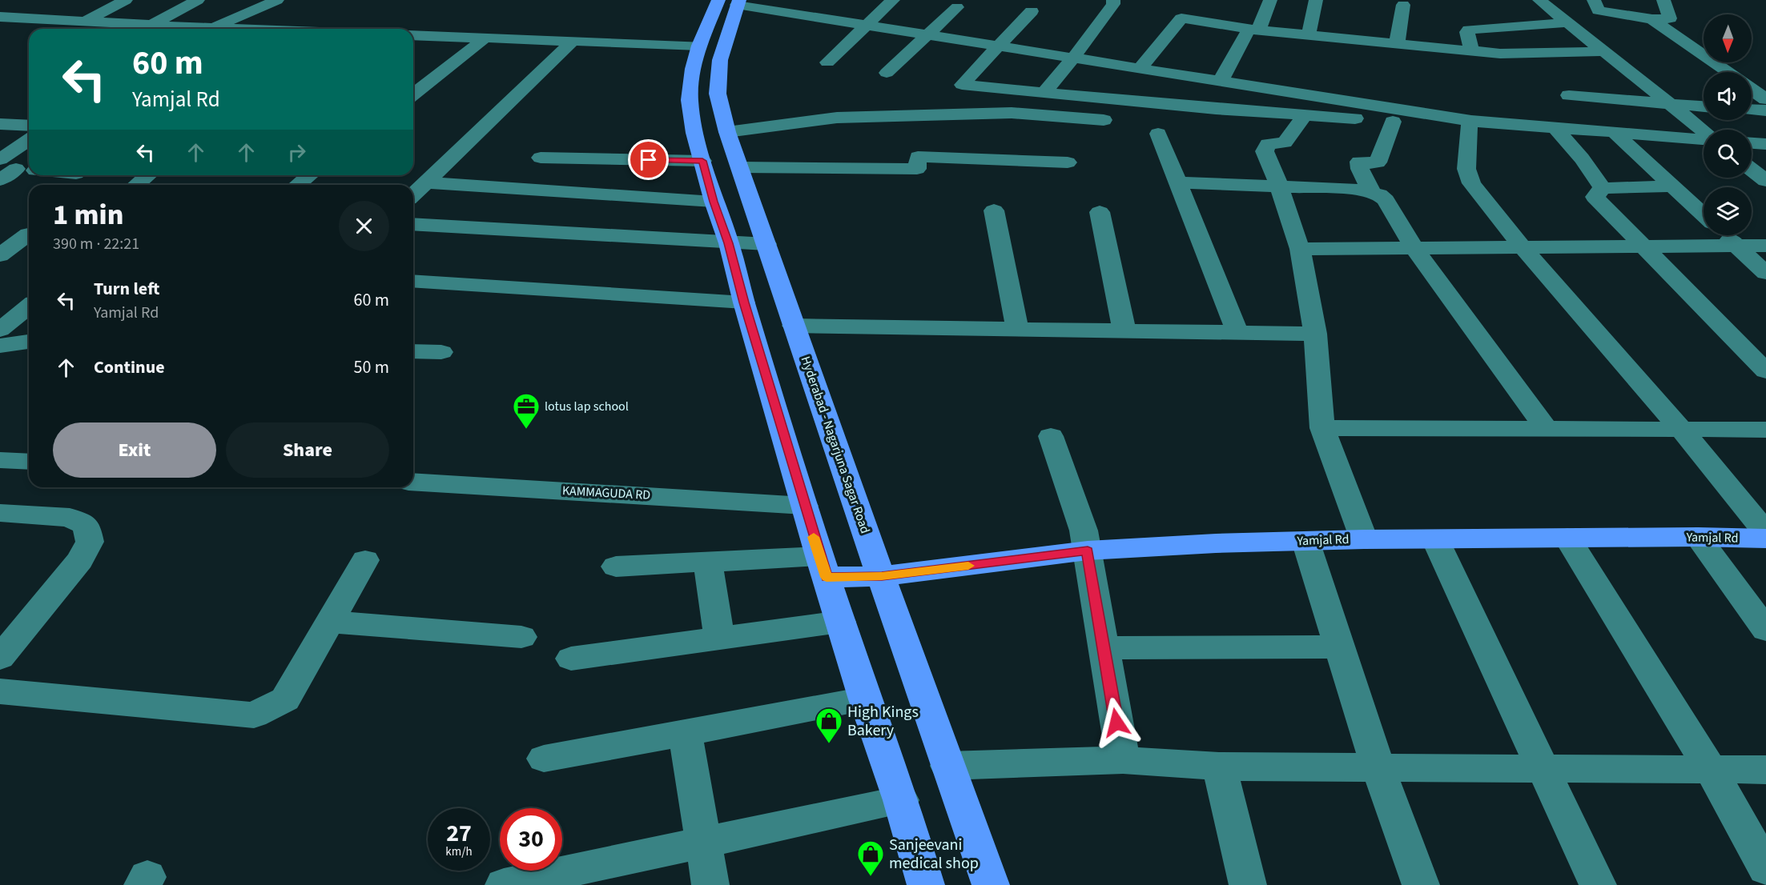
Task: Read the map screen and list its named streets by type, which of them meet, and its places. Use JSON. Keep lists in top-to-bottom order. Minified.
{"streets":{"main road":["Hyderabad - Nagarjuna Sagar Road","Yamjal Rd"],"street":["KAMMAGUDA RD"]},"crossings":[["Hyderabad - Nagarjuna Sagar Road","Yamjal Rd"]],"places":{"office":["lotus lap school"],"shop":["High Kings Bakery","Sanjeevani medical shop"]},"north":"bottom","page":{"turn":["60 m","Yamjal Rd"],"heading":["1 min","390 m · 22:21"],"list":[{"name":"Turn left","note":"Yamjal Rd","value":"60 m"},{"name":"Continue","value":"50 m"}],"buttons":["Exit","Share"],"speed":"27 km/h","limit":"30"}}
